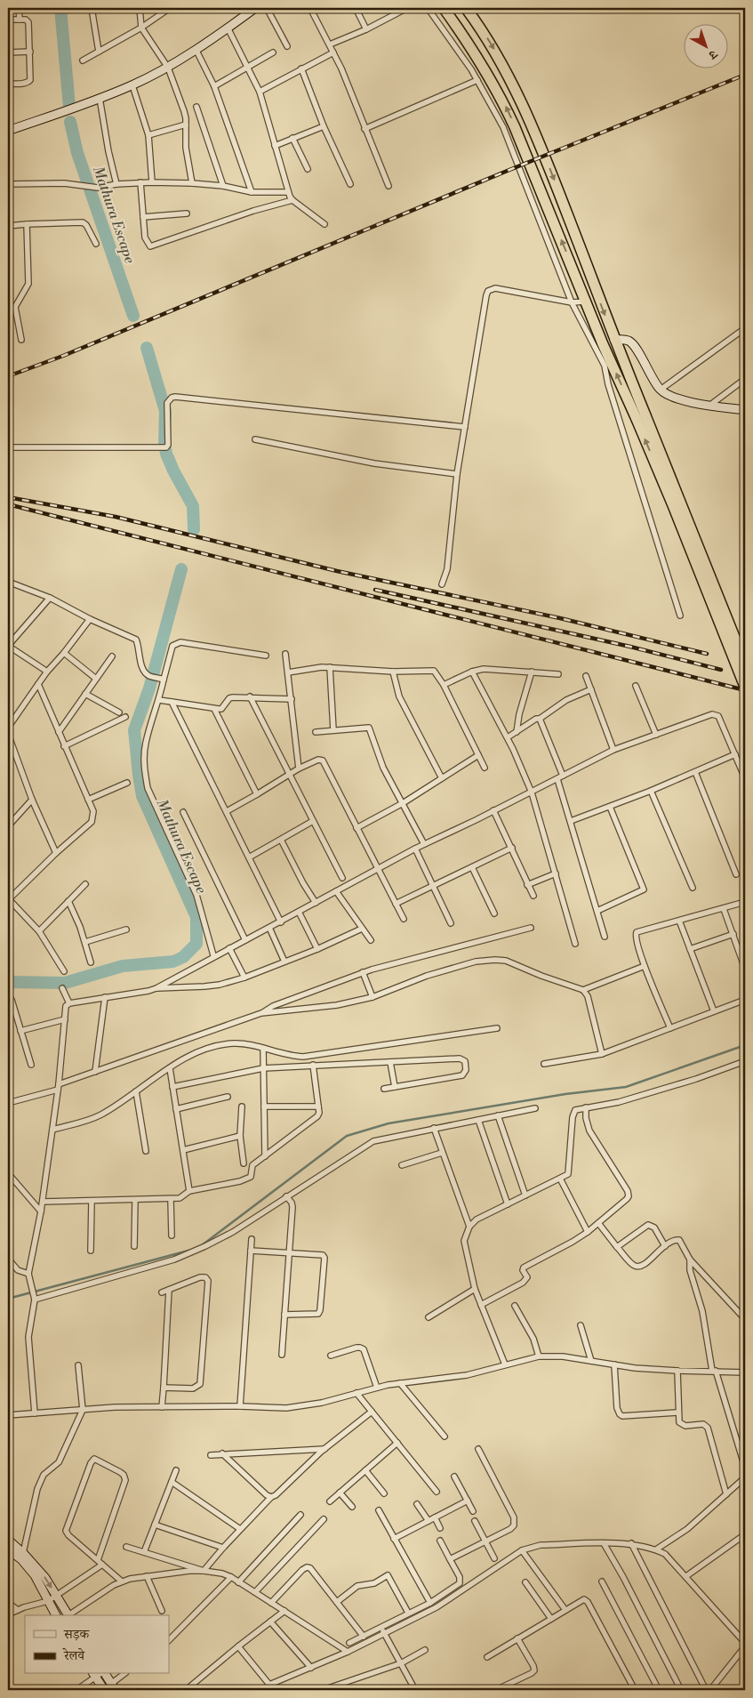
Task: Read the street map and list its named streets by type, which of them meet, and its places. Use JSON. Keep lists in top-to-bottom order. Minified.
{"water":["Mathura Escape"],"legend":["सड़क","रेलवे"],"north":"bottom right"}
